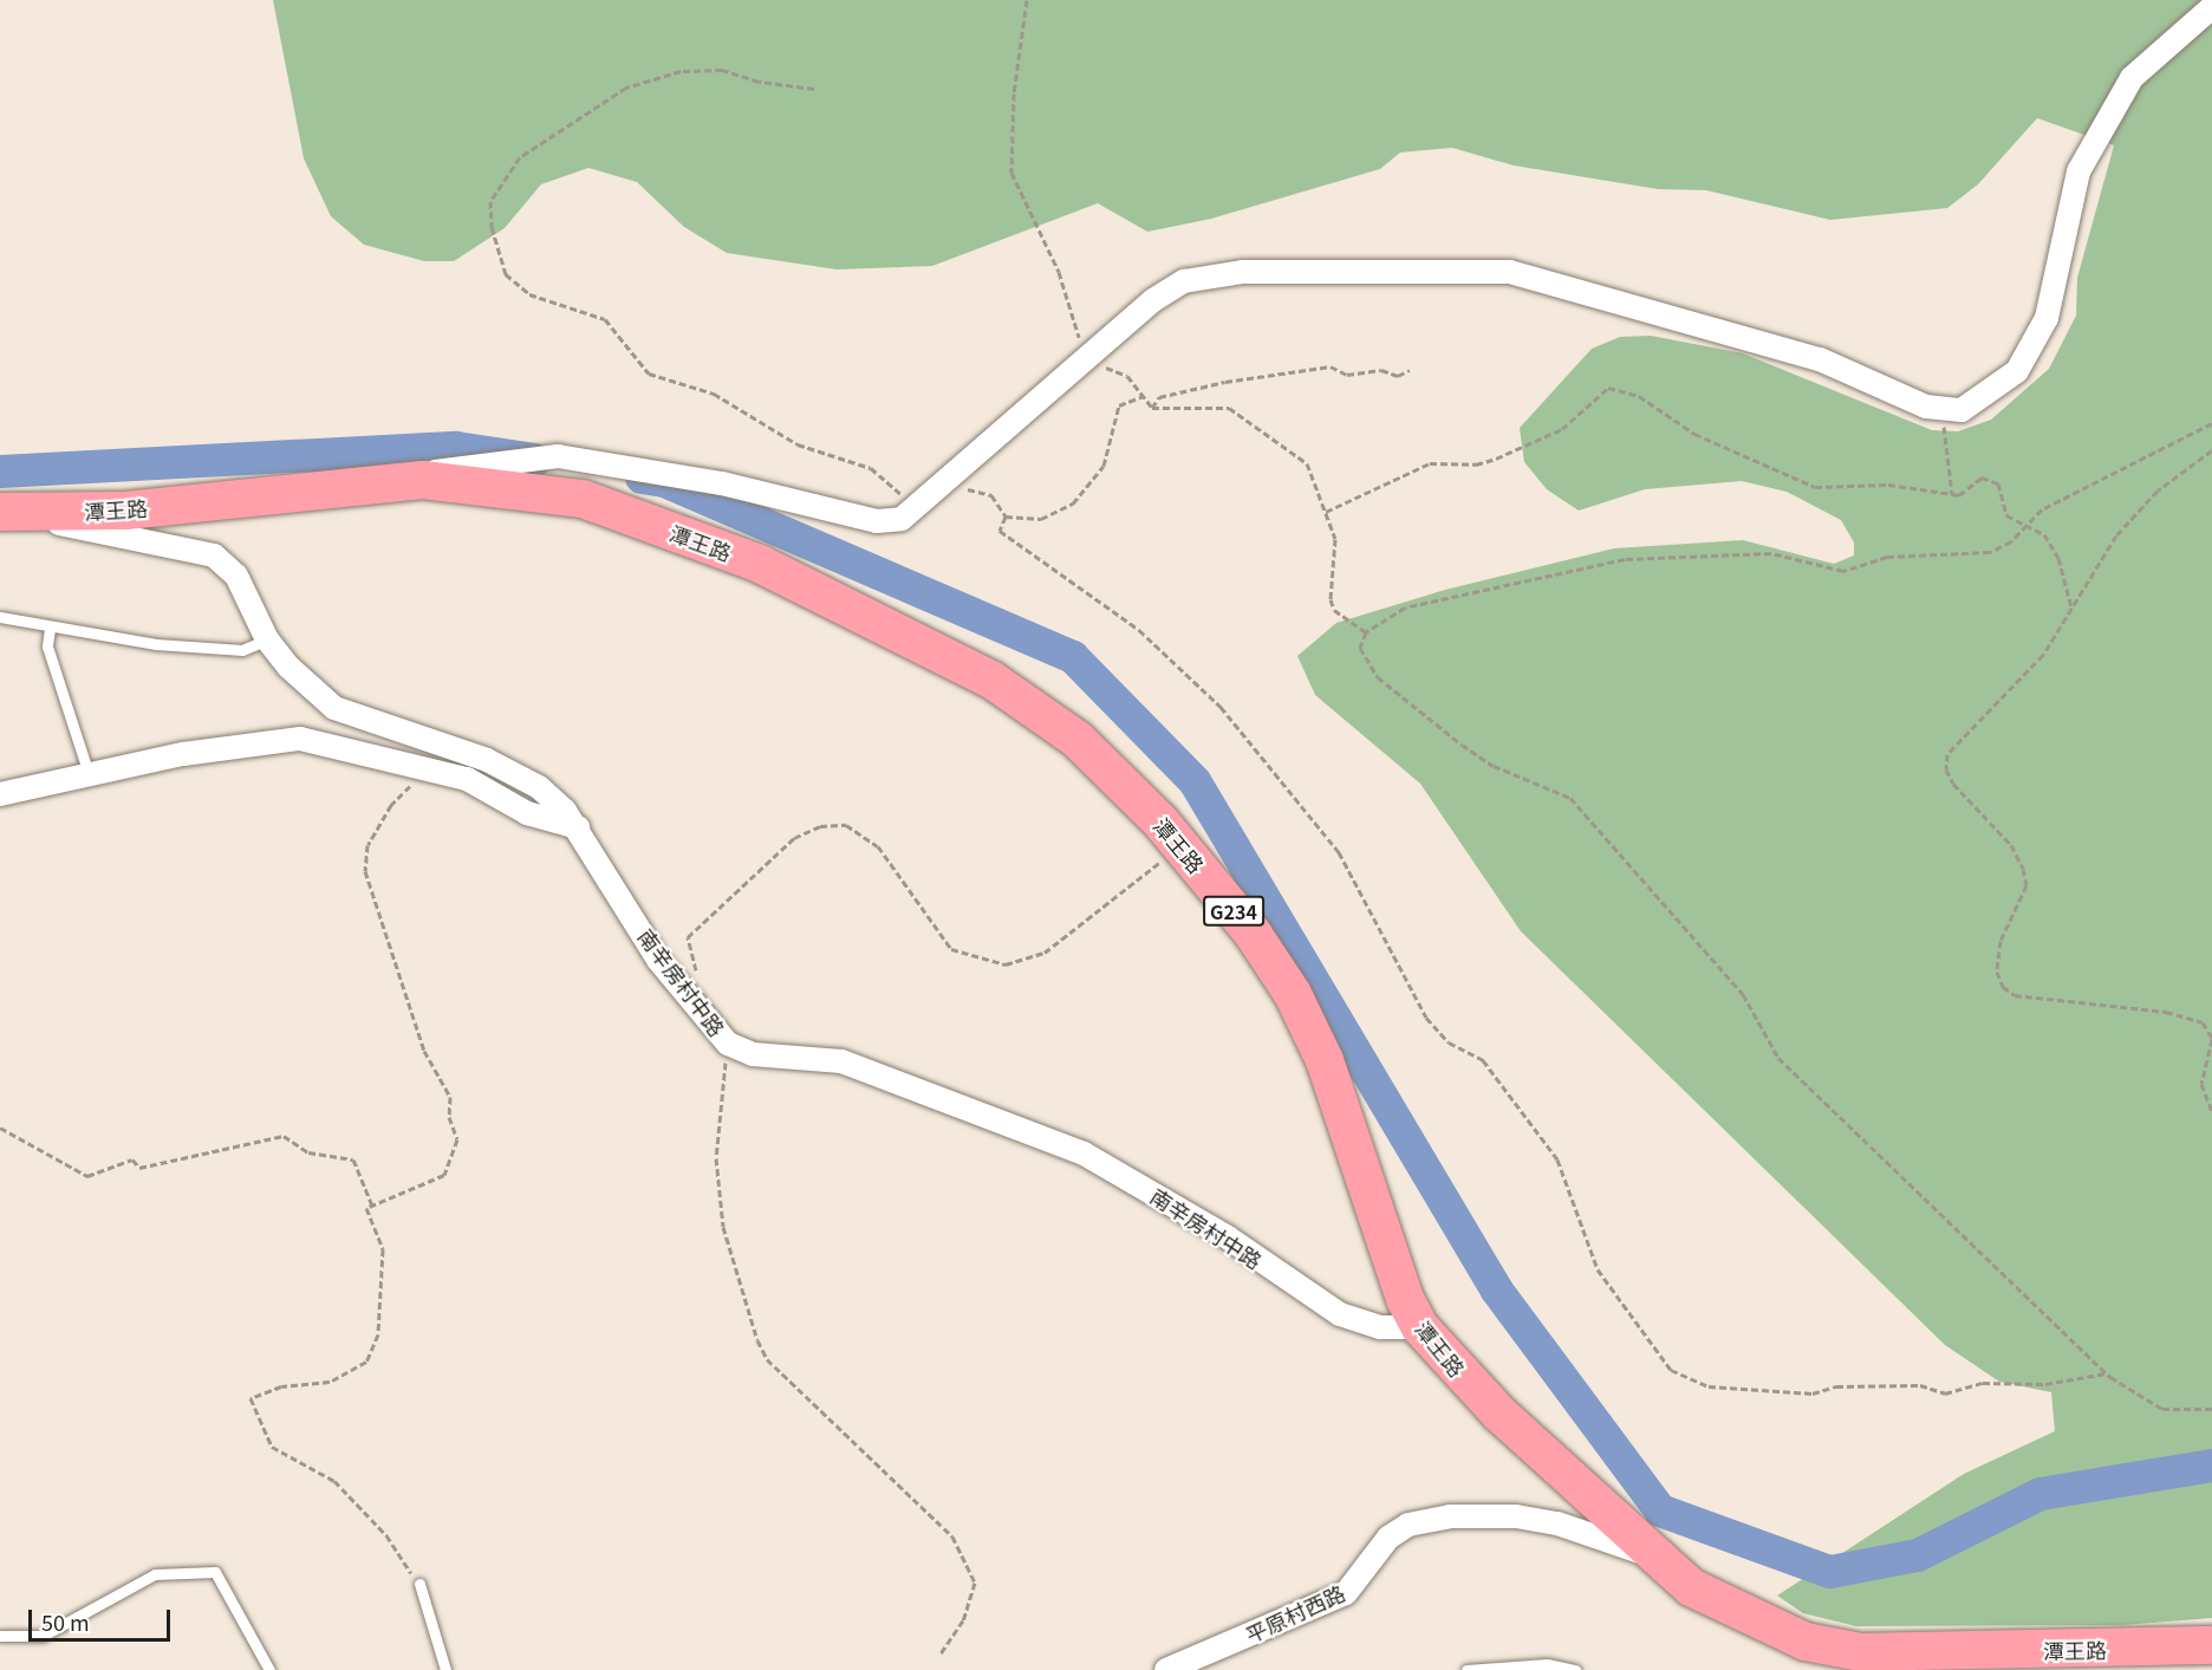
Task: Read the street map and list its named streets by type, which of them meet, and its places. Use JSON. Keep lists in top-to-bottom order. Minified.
{"streets":{"highway":["潭王路","G234"],"street":["南辛房村中路","平原村西路"]},"crossings":[["潭王路","南辛房村中路"],["潭王路","平原村西路"]],"scale_bar":"50 m"}
